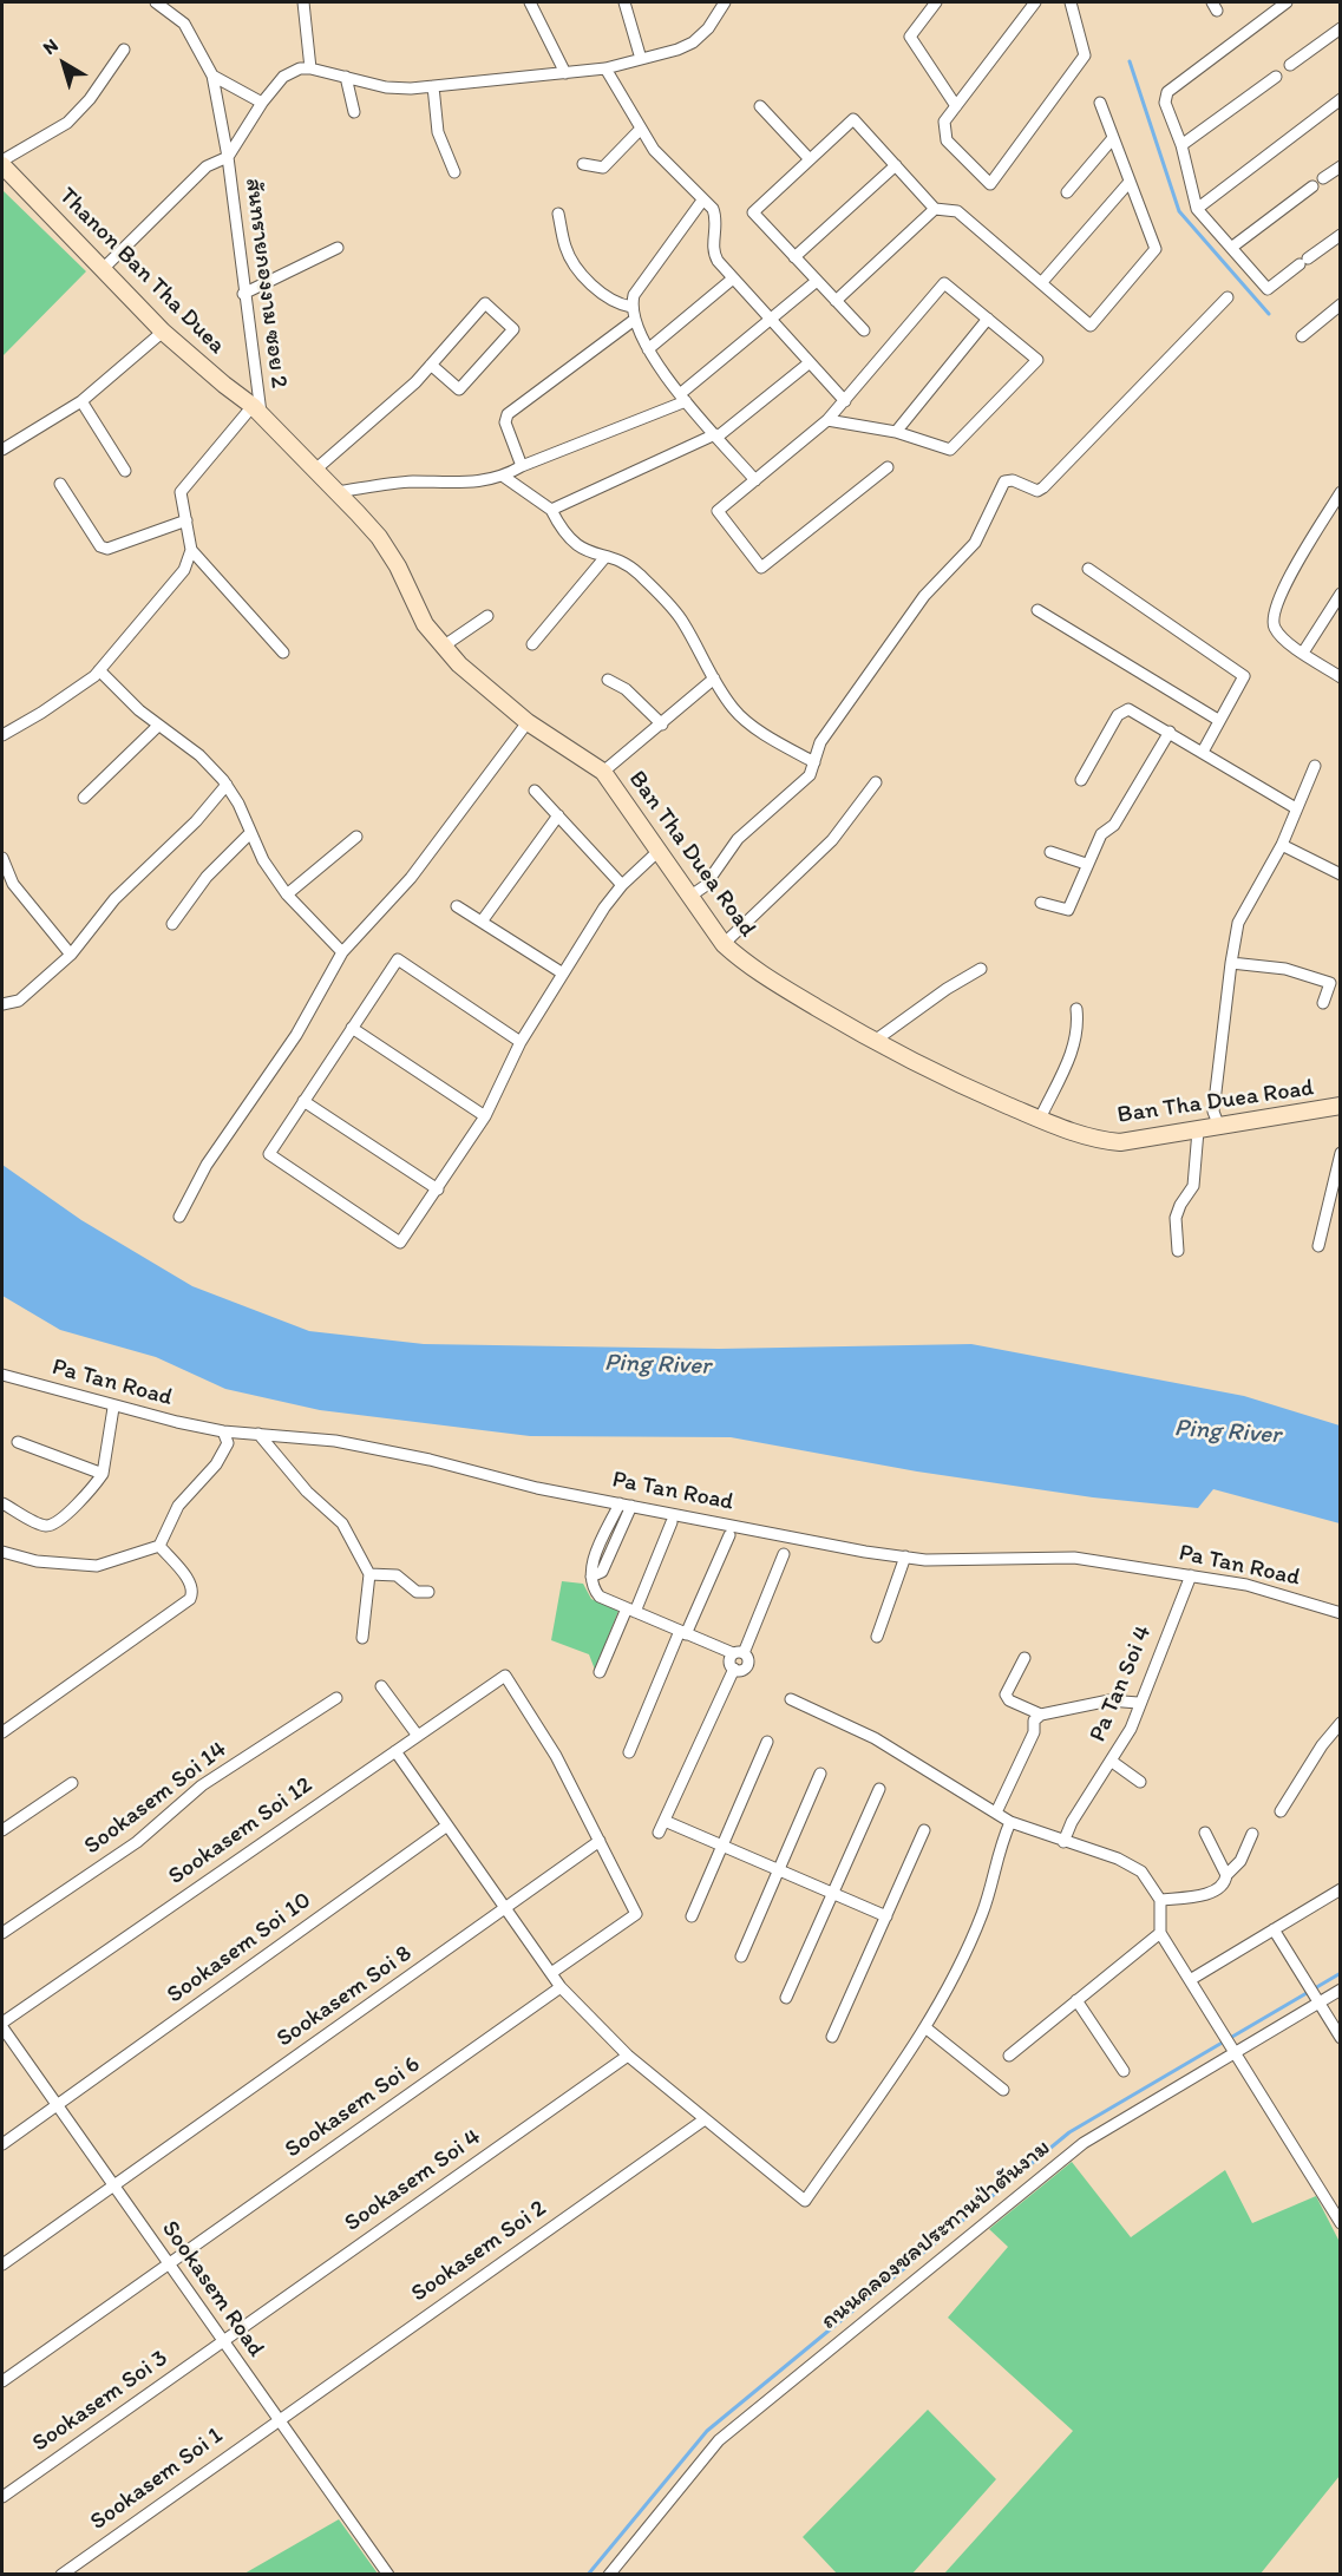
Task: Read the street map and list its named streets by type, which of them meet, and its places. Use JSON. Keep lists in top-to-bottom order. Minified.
{"streets":{"street":["Thanon Ban Tha Duea","สันทรายกองงาม ซอย 2","Ban Tha Duea Road","Pa Tan Road","Pa Tan Soi 4","Sookasem Soi 14","Sookasem Soi 12","Sookasem Soi 10","Sookasem Soi 8","Sookasem Soi 6","Sookasem Soi 4","ถนนคลองชลประทานป่าตันงาม","Sookasem Soi 2","Sookasem Road","Sookasem Soi 3","Sookasem Soi 1"]},"crossings":[["Thanon Ban Tha Duea","สันทรายกองงาม ซอย 2"],["Thanon Ban Tha Duea","Ban Tha Duea Road"],["สันทรายกองงาม ซอย 2","Ban Tha Duea Road"],["Pa Tan Road","Pa Tan Soi 4"],["Sookasem Soi 12","Sookasem Soi 8"],["Sookasem Soi 12","Sookasem Road"],["Sookasem Soi 10","Sookasem Road"],["Sookasem Soi 8","Sookasem Road"],["Sookasem Soi 6","Sookasem Road"],["Sookasem Soi 4","Sookasem Road"],["Sookasem Soi 4","Sookasem Soi 3"],["Sookasem Soi 2","Sookasem Road"],["Sookasem Soi 2","Sookasem Soi 1"],["Sookasem Road","Sookasem Soi 3"],["Sookasem Road","Sookasem Soi 1"]],"water":["Ping River"],"north":"top left"}
